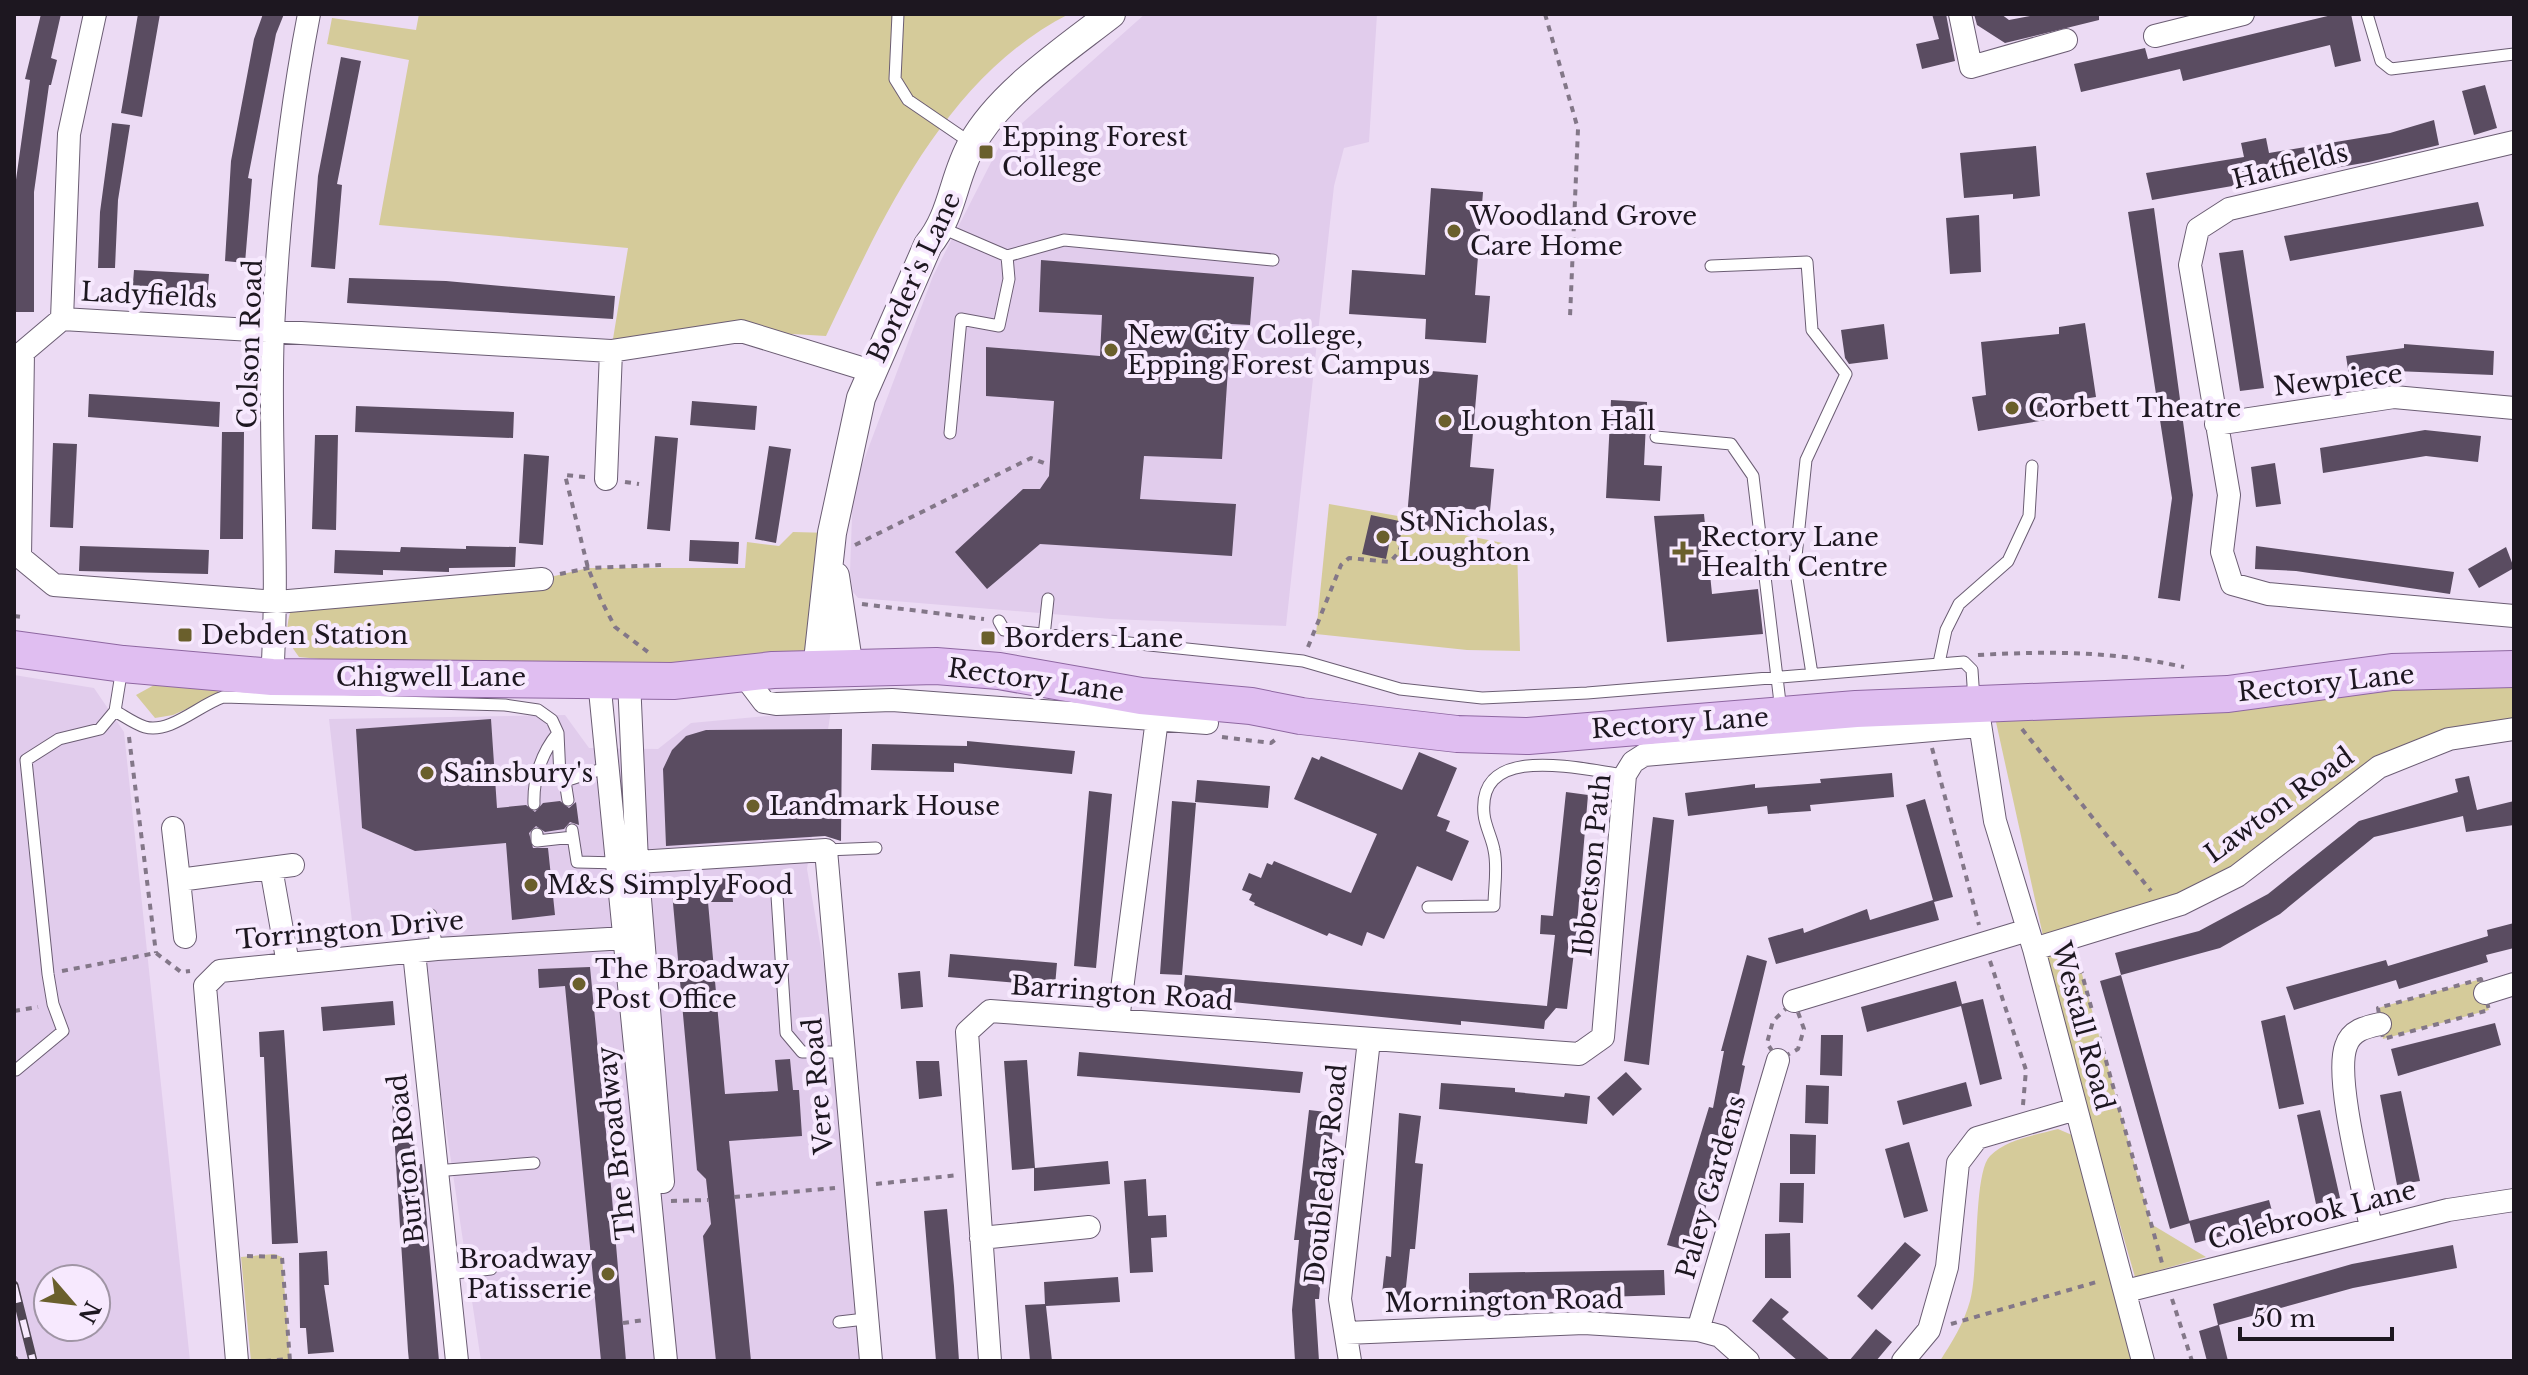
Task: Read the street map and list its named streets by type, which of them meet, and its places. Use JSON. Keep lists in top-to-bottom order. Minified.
{"streets":{"main road":["Chigwell Lane","Rectory Lane"],"street":["Hatfields","Border's Lane","Ladyfields","Colson Road","Newpiece","Lawton Road","Ibbetson Path","Torrington Drive","Barrington Road","Westall Road","Vere Road","The Broadway","Burton Road","Doubleday Road","Paley Gardens","Colebrook Lane","Mornington Road"]},"crossings":[["Hatfields","Newpiece"],["Border's Lane","Ladyfields"],["Border's Lane","Chigwell Lane"],["Border's Lane","Rectory Lane"],["Ladyfields","Colson Road"],["Colson Road","Chigwell Lane"],["Chigwell Lane","Rectory Lane"],["Chigwell Lane","The Broadway"],["Rectory Lane","Ibbetson Path"],["Rectory Lane","Westall Road"],["Lawton Road","Westall Road"],["Ibbetson Path","Barrington Road"],["Ibbetson Path","Westall Road"],["Ibbetson Path","Doubleday Road"],["Torrington Drive","The Broadway"],["Torrington Drive","Burton Road"],["Barrington Road","Doubleday Road"],["Westall Road","Colebrook Lane"],["Doubleday Road","Mornington Road"],["Paley Gardens","Mornington Road"]],"places":{"transit":["Epping Forest College","Debden Station","Borders Lane"],"other":["Woodland Grove Care Home","New City College, Epping Forest Campus","Corbett Theatre","Loughton Hall","St Nicholas, Loughton","Sainsbury's","Landmark House","M&S Simply Food","The Broadway Post Office","Broadway Patisserie"],"health":["Rectory Lane Health Centre"]},"scale_bar":"50 m","north":"bottom right"}
